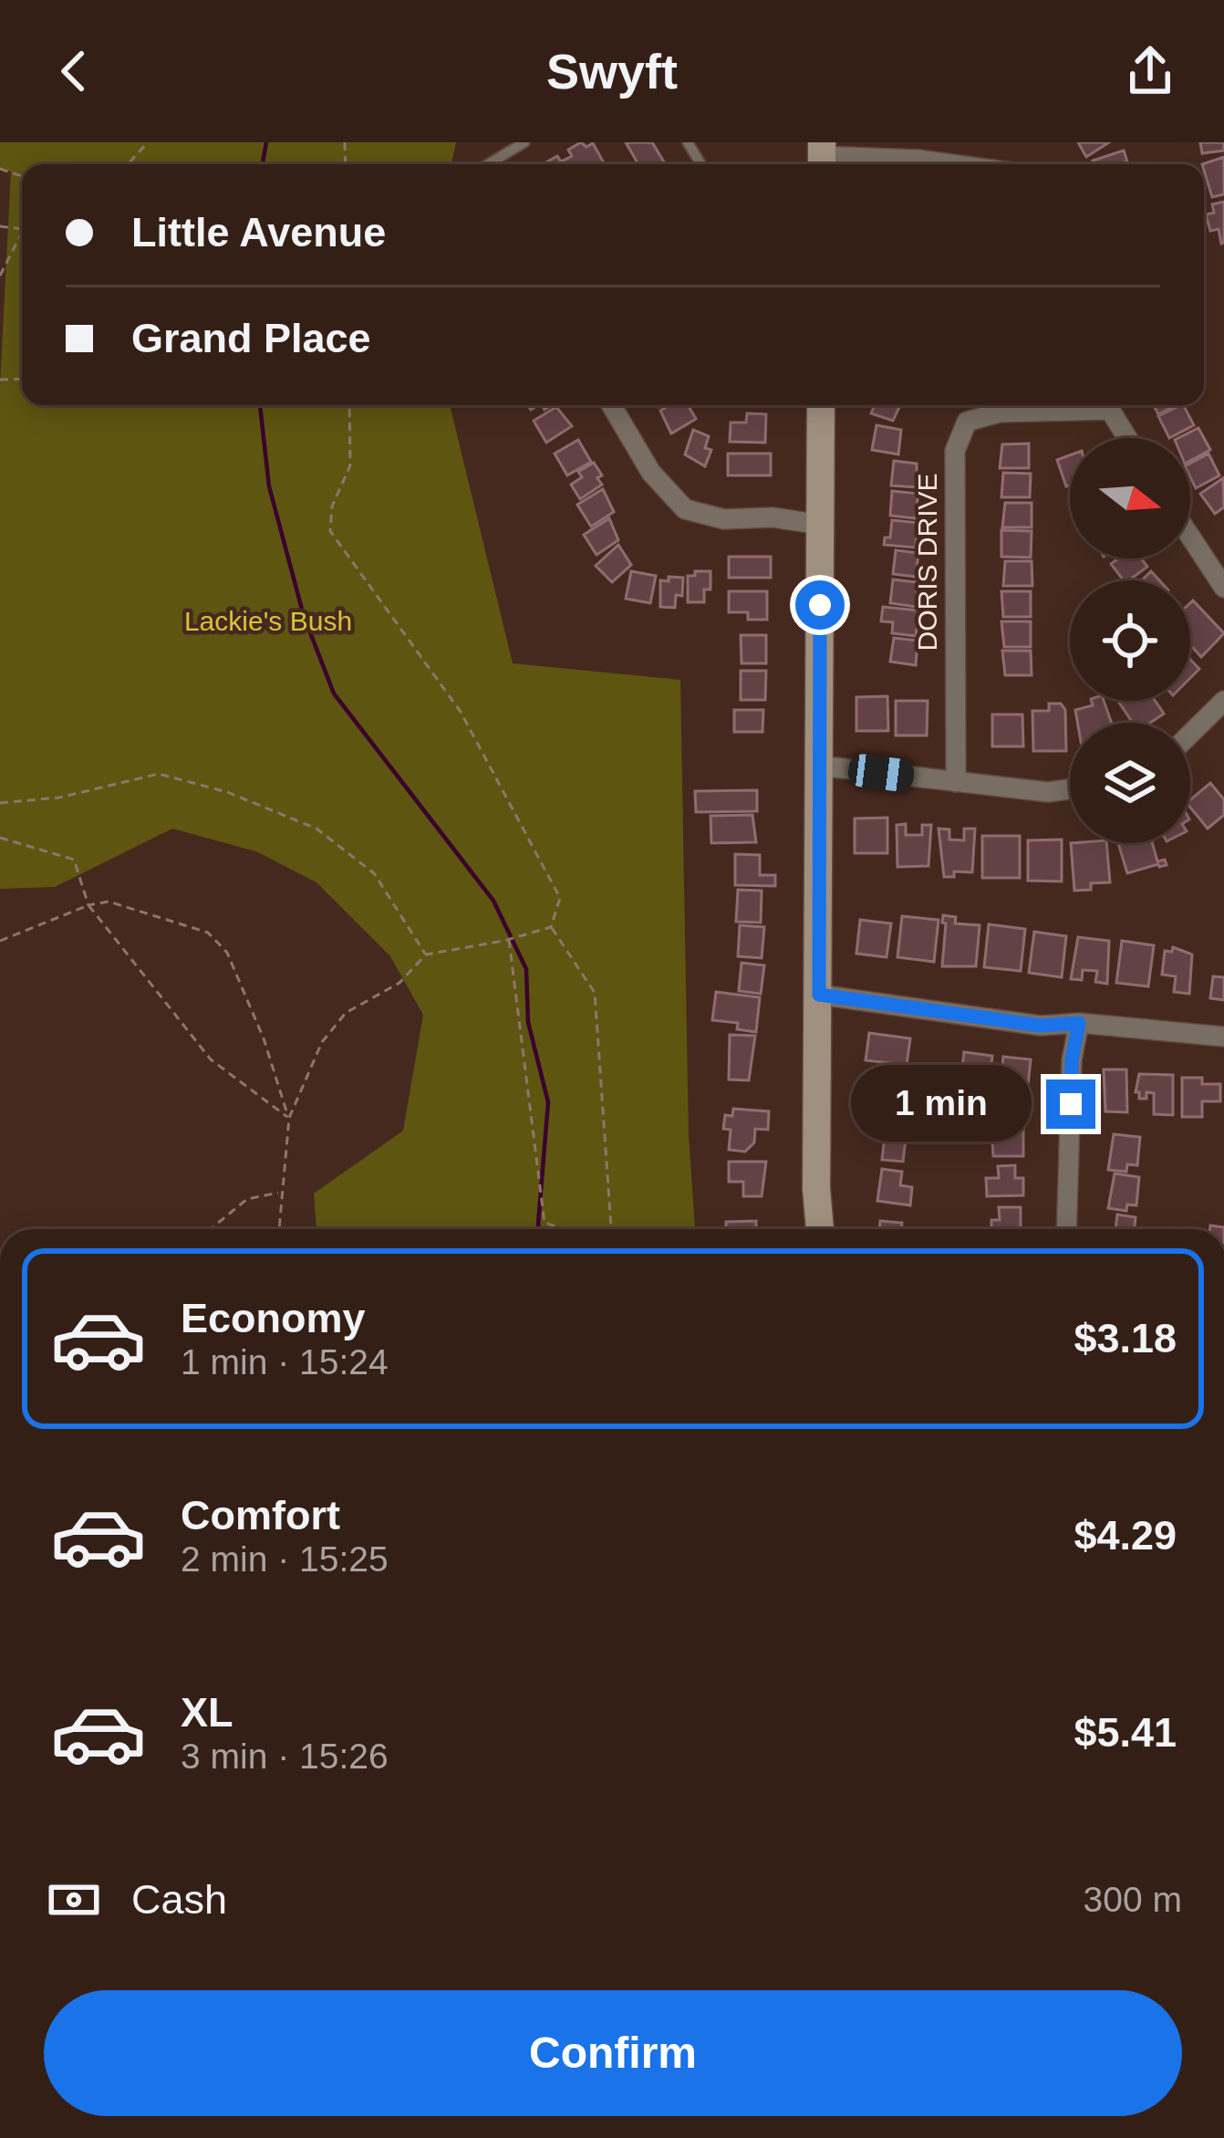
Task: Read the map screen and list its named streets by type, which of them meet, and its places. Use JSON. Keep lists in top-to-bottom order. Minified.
{"streets":{"street":["DORIS DRIVE"]},"parks":["Lackie's Bush"],"north":"right","page":{"header":"Swyft","banner":["Little Avenue","Grand Place"],"bubble":"1 min","list":[{"name":"Economy","note":"1 min · 15:24","value":"$3.18"},{"name":"Comfort","note":"2 min · 15:25","value":"$4.29"},{"name":"XL","note":"3 min · 15:26","value":"$5.41"}],"pay":["Cash","300 m"],"buttons":"Confirm"}}
